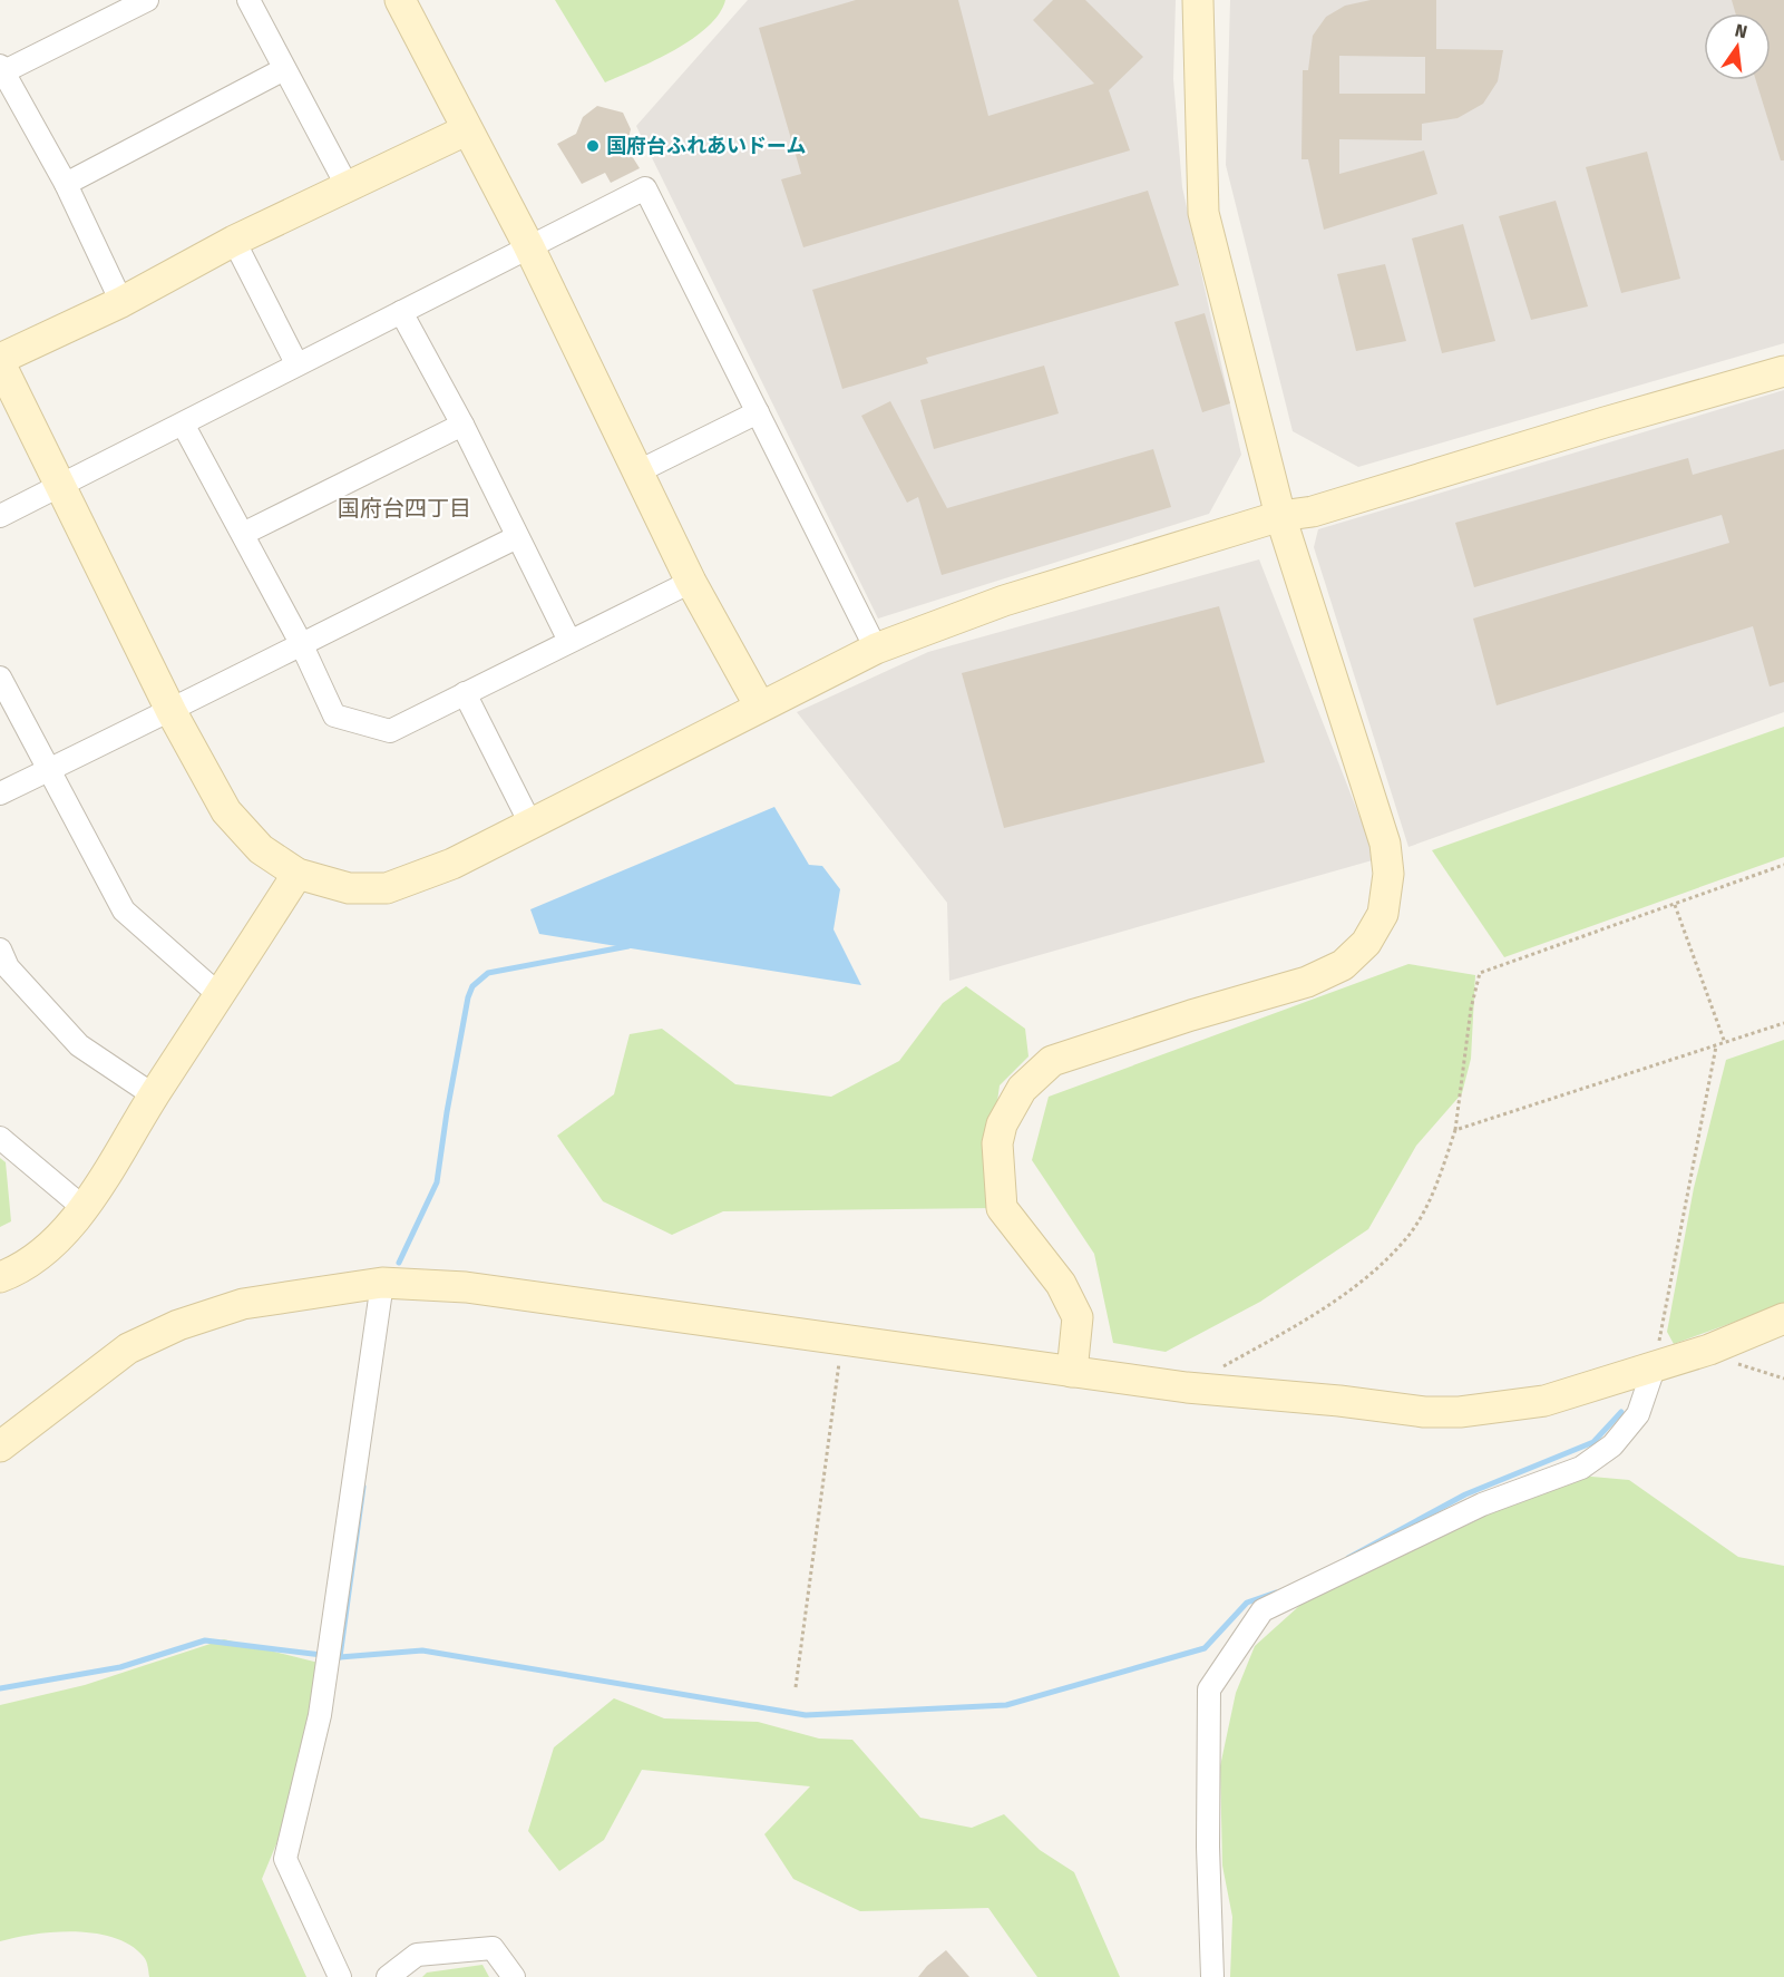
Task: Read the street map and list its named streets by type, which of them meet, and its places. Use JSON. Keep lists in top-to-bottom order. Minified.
{"districts":["国府台四丁目"],"places":["国府台ふれあいドーム"],"north":"top"}
